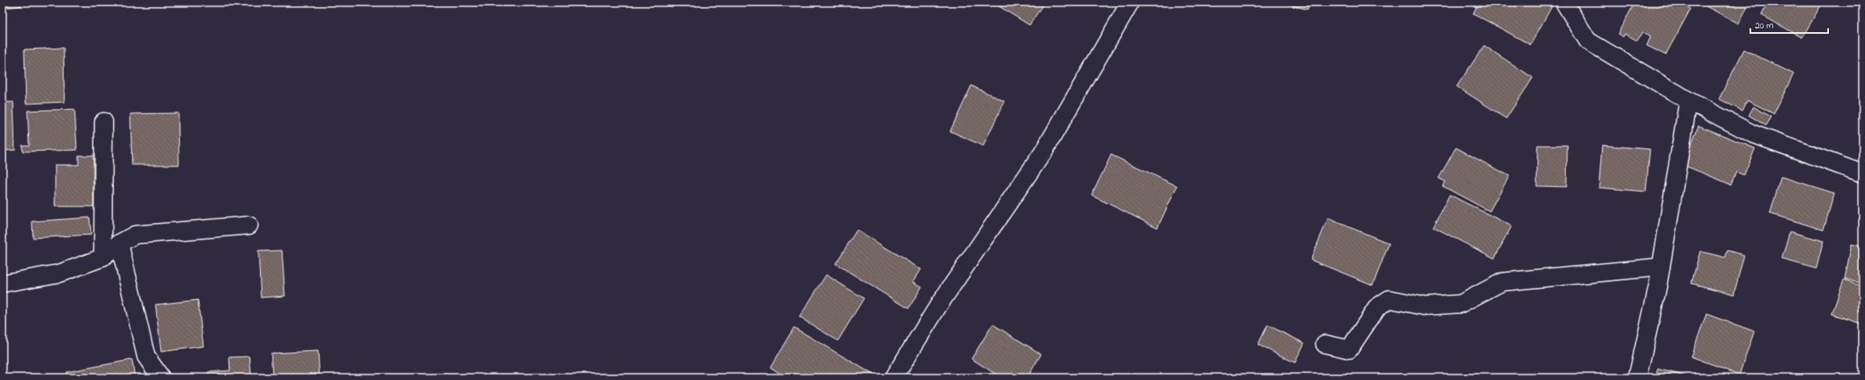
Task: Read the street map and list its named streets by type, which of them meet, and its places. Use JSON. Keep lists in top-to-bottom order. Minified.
{"scale_bar":"20 m"}
